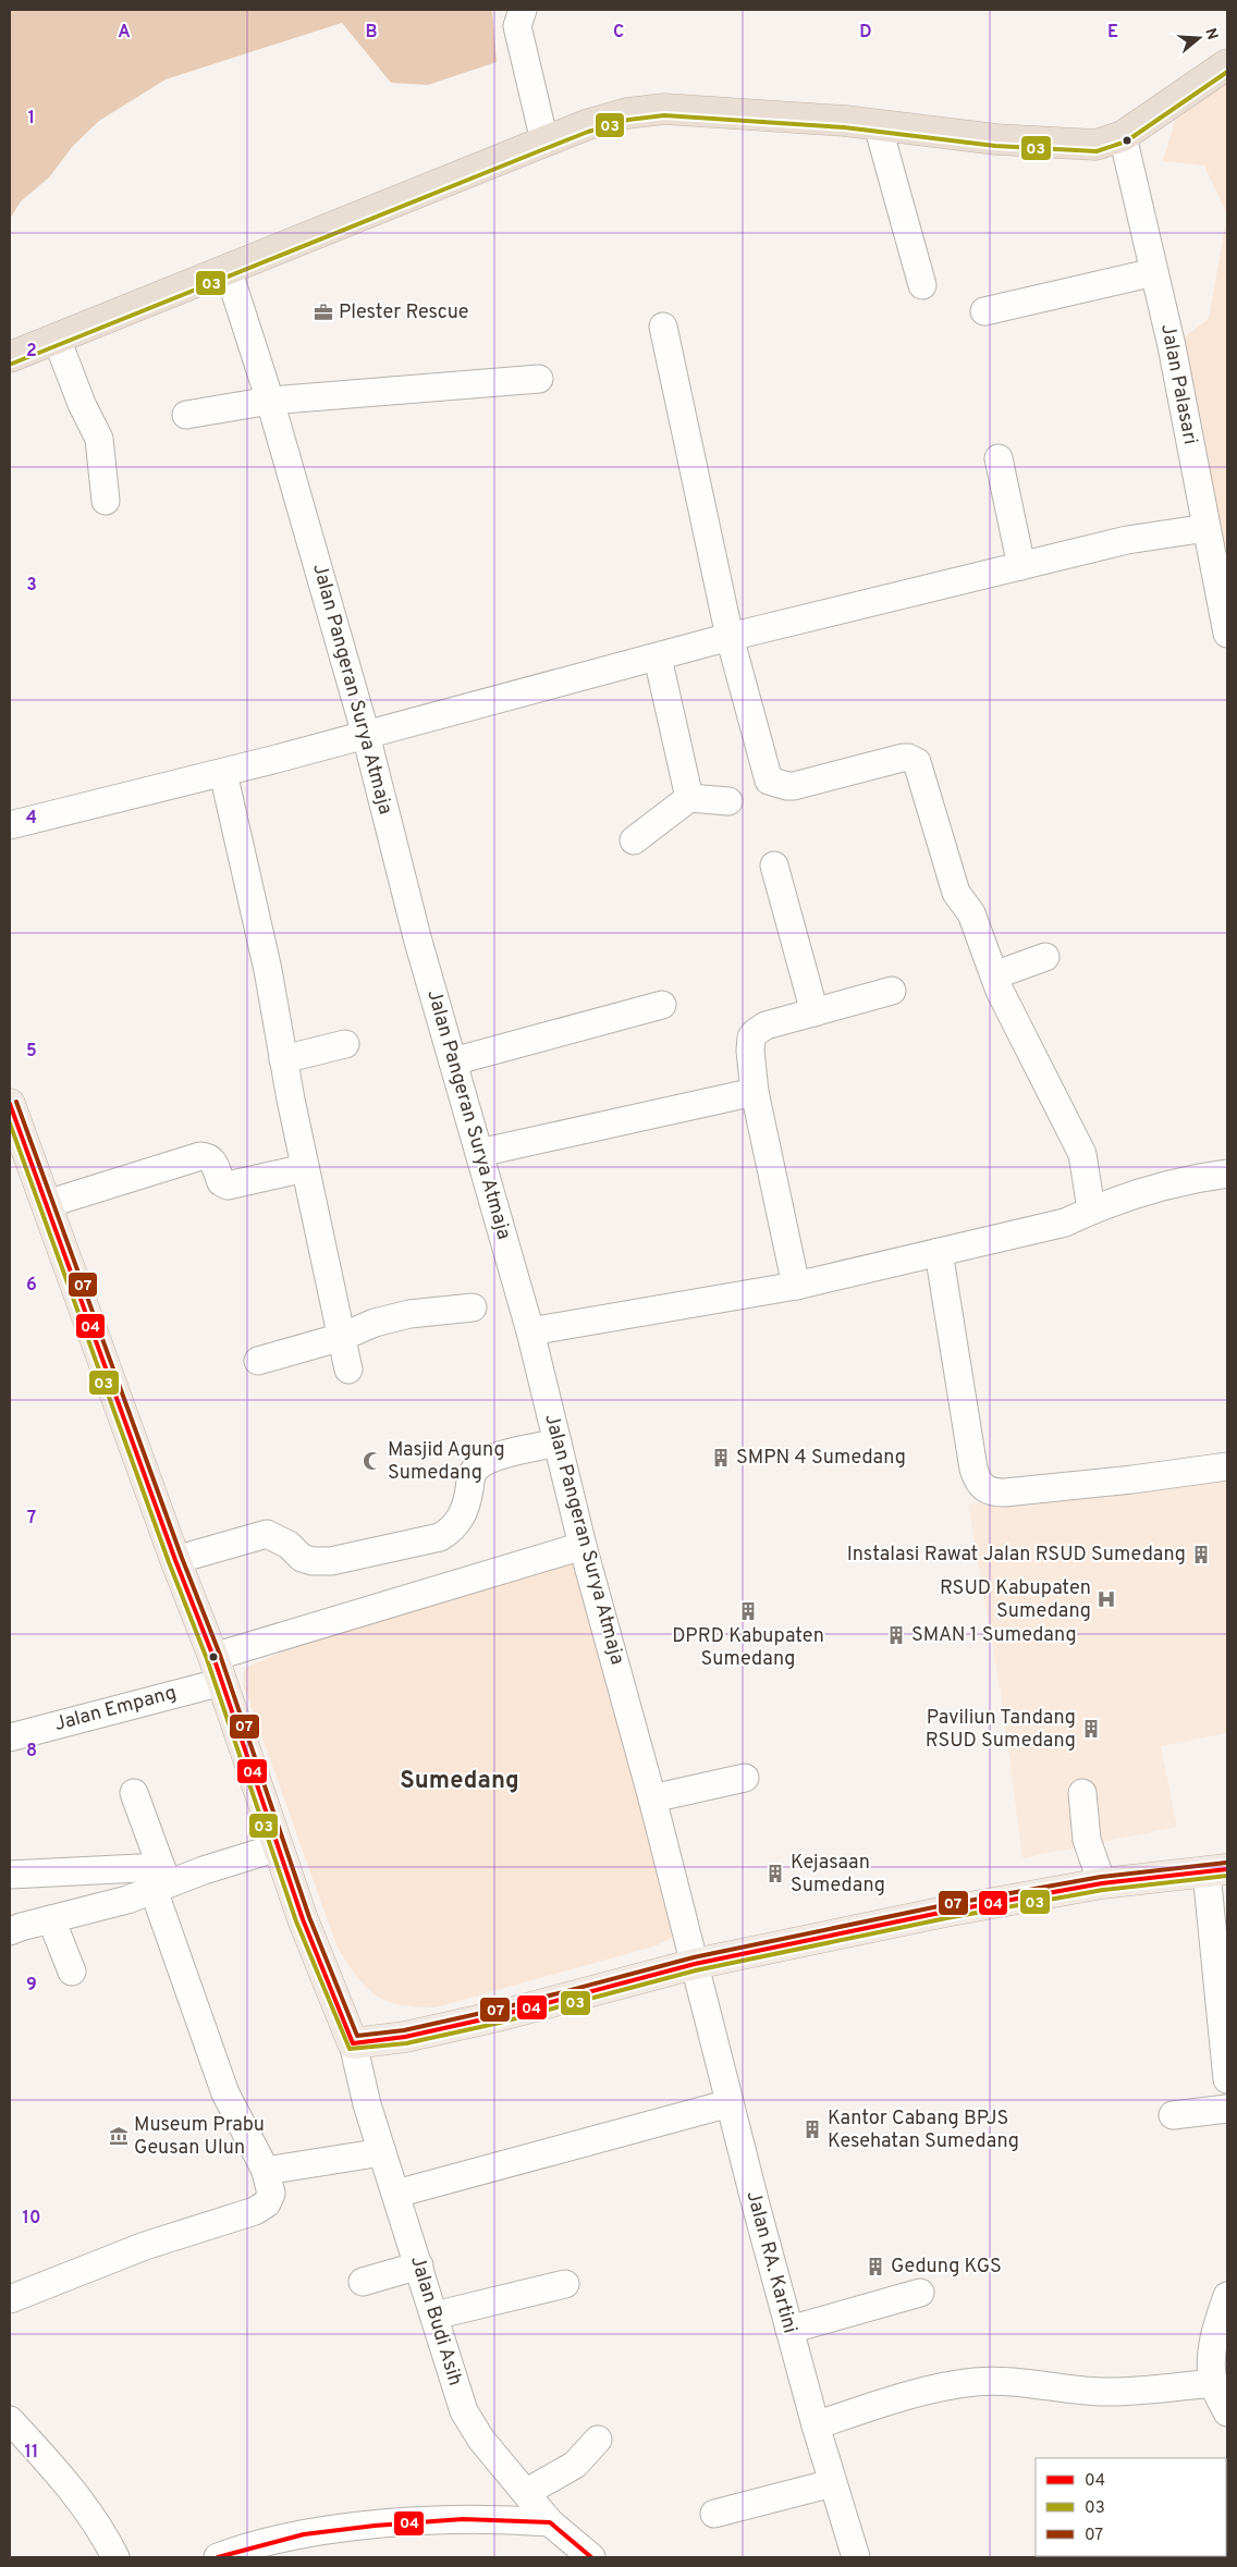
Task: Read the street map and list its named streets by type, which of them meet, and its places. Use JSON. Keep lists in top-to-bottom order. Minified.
{"streets":{"street":["Jalan Palasari","Jalan Pangeran Surya Atmaja","Jalan Empang","Jalan RA. Kartini","Jalan Budi Asih"]},"crossings":[["Jalan Pangeran Surya Atmaja","Jalan Empang"],["Jalan Pangeran Surya Atmaja","Jalan RA. Kartini"]],"districts":["Sumedang"],"places":{"office":["Plester Rescue"],"building":["SMPN 4 Sumedang","Instalasi Rawat Jalan RSUD Sumedang","DPRD Kabupaten Sumedang","SMAN 1 Sumedang","Paviliun Tandang RSUD Sumedang","Kejasaan Sumedang","Kantor Cabang BPJS Kesehatan Sumedang","Gedung KGS"],"mosque":["Masjid Agung Sumedang"],"hospital":["RSUD Kabupaten Sumedang"],"museum":["Museum Prabu Geusan Ulun"]},"lines":["transit line 03","transit line 07","transit line 04"],"legend":["04","03","07"],"north":"right","grid":{"columns":["A","B","C","D","E"],"rows":["1","2","3","4","5","6","7","8","9","10","11"]}}
